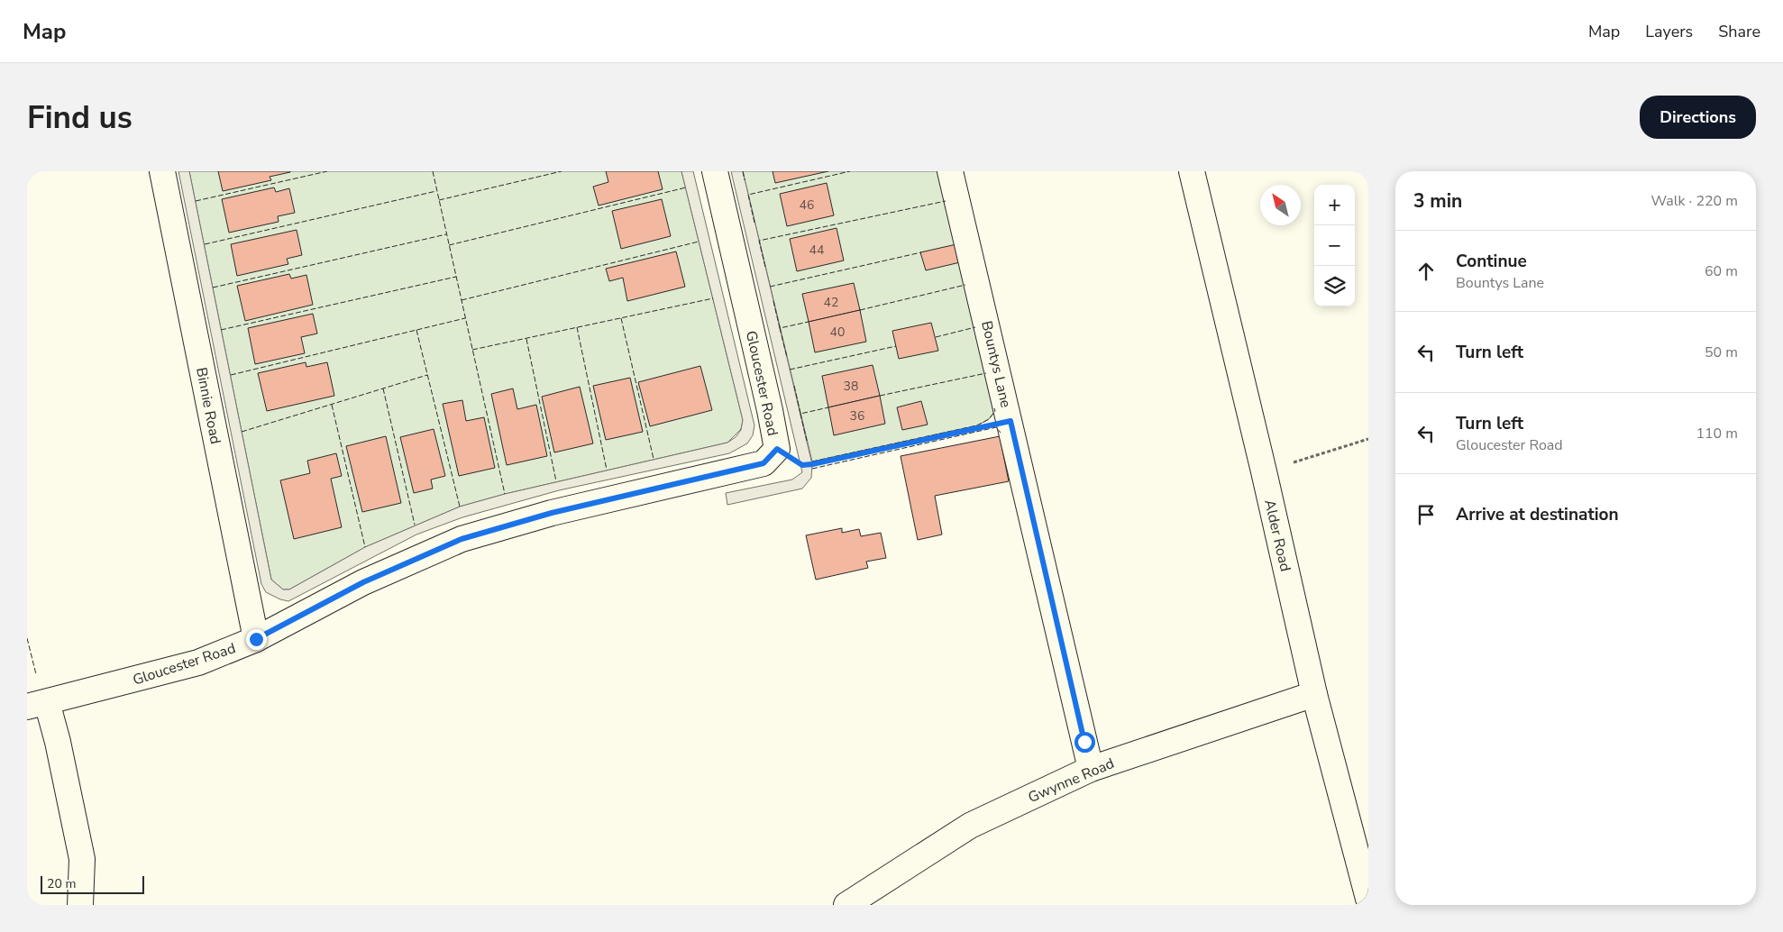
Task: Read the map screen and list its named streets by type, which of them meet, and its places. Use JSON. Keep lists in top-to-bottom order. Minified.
{"streets":{"street":["Bountys Lane","Gloucester Road","Binnie Road","Alder Road","Gwynne Road"]},"crossings":[["Bountys Lane","Gwynne Road"],["Gloucester Road","Binnie Road"],["Alder Road","Gwynne Road"]],"house_numbers":["46","44","42","40","38","36"],"scale_bar":"20 m","north":"top left","page":{"header":"Map","nav":["Map","Layers","Share"],"buttons":"Directions","title":"Find us","heading":["3 min","Walk · 220 m"],"map_buttons":["+","−"],"list":[["Continue","Bountys Lane","60 m"],["Turn left","50 m"],["Turn left","Gloucester Road","110 m"],"Arrive at destination"],"scale":"20 m"}}
